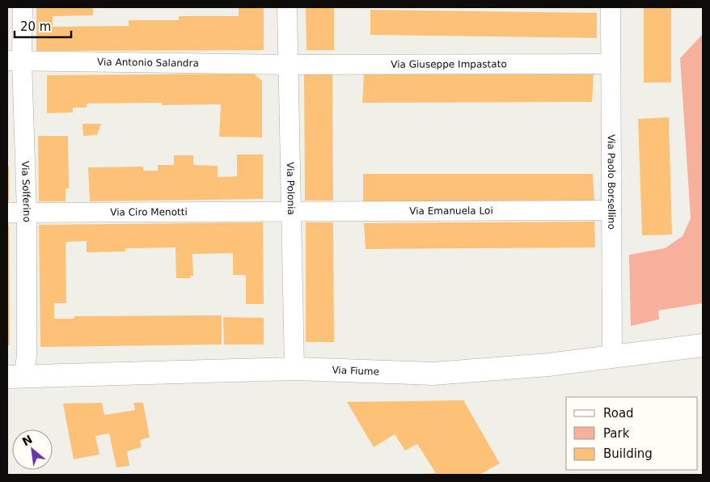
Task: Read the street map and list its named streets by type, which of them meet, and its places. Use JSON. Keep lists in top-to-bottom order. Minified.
{"streets":{"main road":["Via Fiume"],"street":["Via Antonio Salandra","Via Giuseppe Impastato","Via Paolo Borsellino","Via Polonia","Via Solferino","Via Emanuela Loi","Via Ciro Menotti"]},"crossings":[["Via Antonio Salandra","Via Giuseppe Impastato"],["Via Antonio Salandra","Via Polonia"],["Via Antonio Salandra","Via Solferino"],["Via Giuseppe Impastato","Via Paolo Borsellino"],["Via Giuseppe Impastato","Via Polonia"],["Via Paolo Borsellino","Via Emanuela Loi"],["Via Paolo Borsellino","Via Fiume"],["Via Polonia","Via Emanuela Loi"],["Via Polonia","Via Ciro Menotti"],["Via Polonia","Via Fiume"],["Via Solferino","Via Ciro Menotti"],["Via Solferino","Via Fiume"],["Via Emanuela Loi","Via Ciro Menotti"]],"legend":["Road","Park","Building"],"scale_bar":"20 m","north":"top left"}
